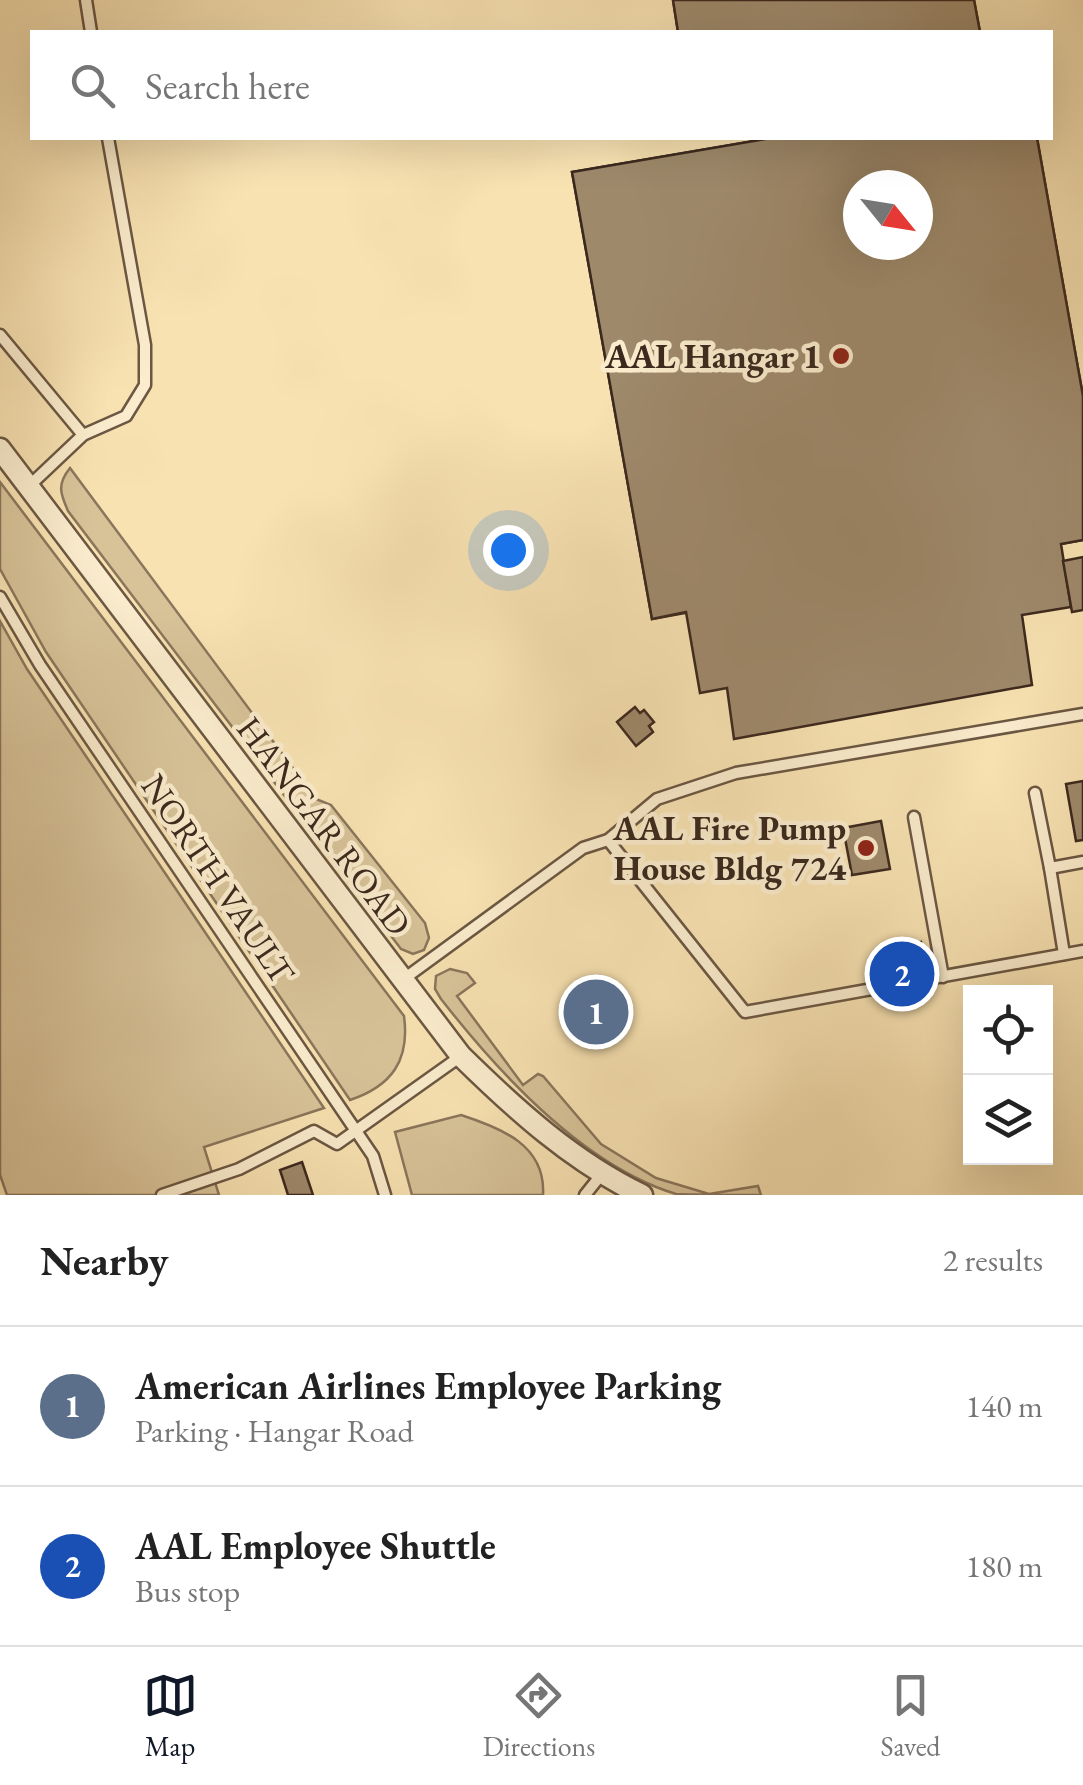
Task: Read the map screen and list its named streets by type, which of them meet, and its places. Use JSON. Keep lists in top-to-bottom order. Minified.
{"streets":{"street":["HANGAR ROAD"],"lane":["NORTH VAULT"]},"places":["AAL Hangar 1","AAL Fire Pump House Bldg 724"],"north":"bottom right","page":{"search":"Search here","pins":["2","1"],"heading":["Nearby","2 results"],"list":[{"mark":"1","name":"American Airlines Employee Parking","note":"Parking · Hangar Road","value":"140 m"},{"mark":"2","name":"AAL Employee Shuttle","note":"Bus stop","value":"180 m"}],"nav":["Map","Directions","Saved"]}}
